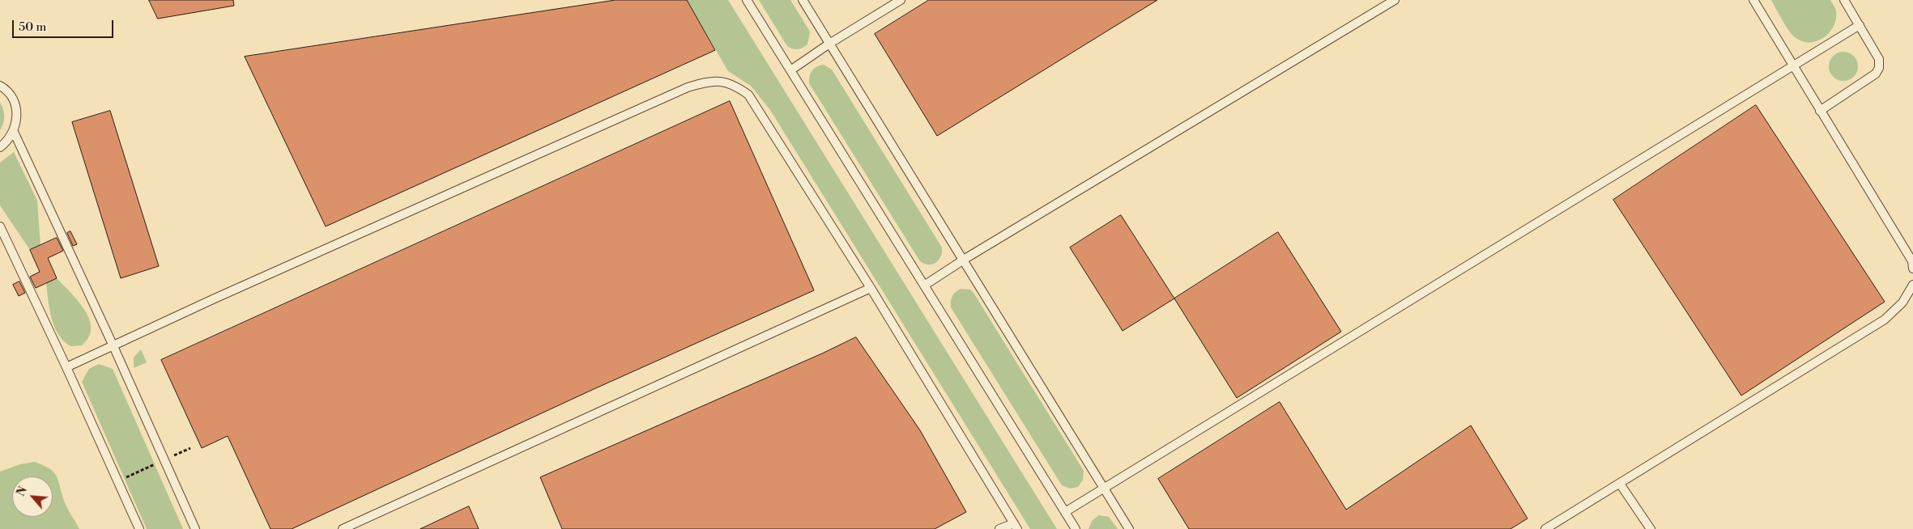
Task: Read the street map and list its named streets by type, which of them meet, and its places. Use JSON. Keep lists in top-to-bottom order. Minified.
{"scale_bar":"50 m","north":"top left"}
